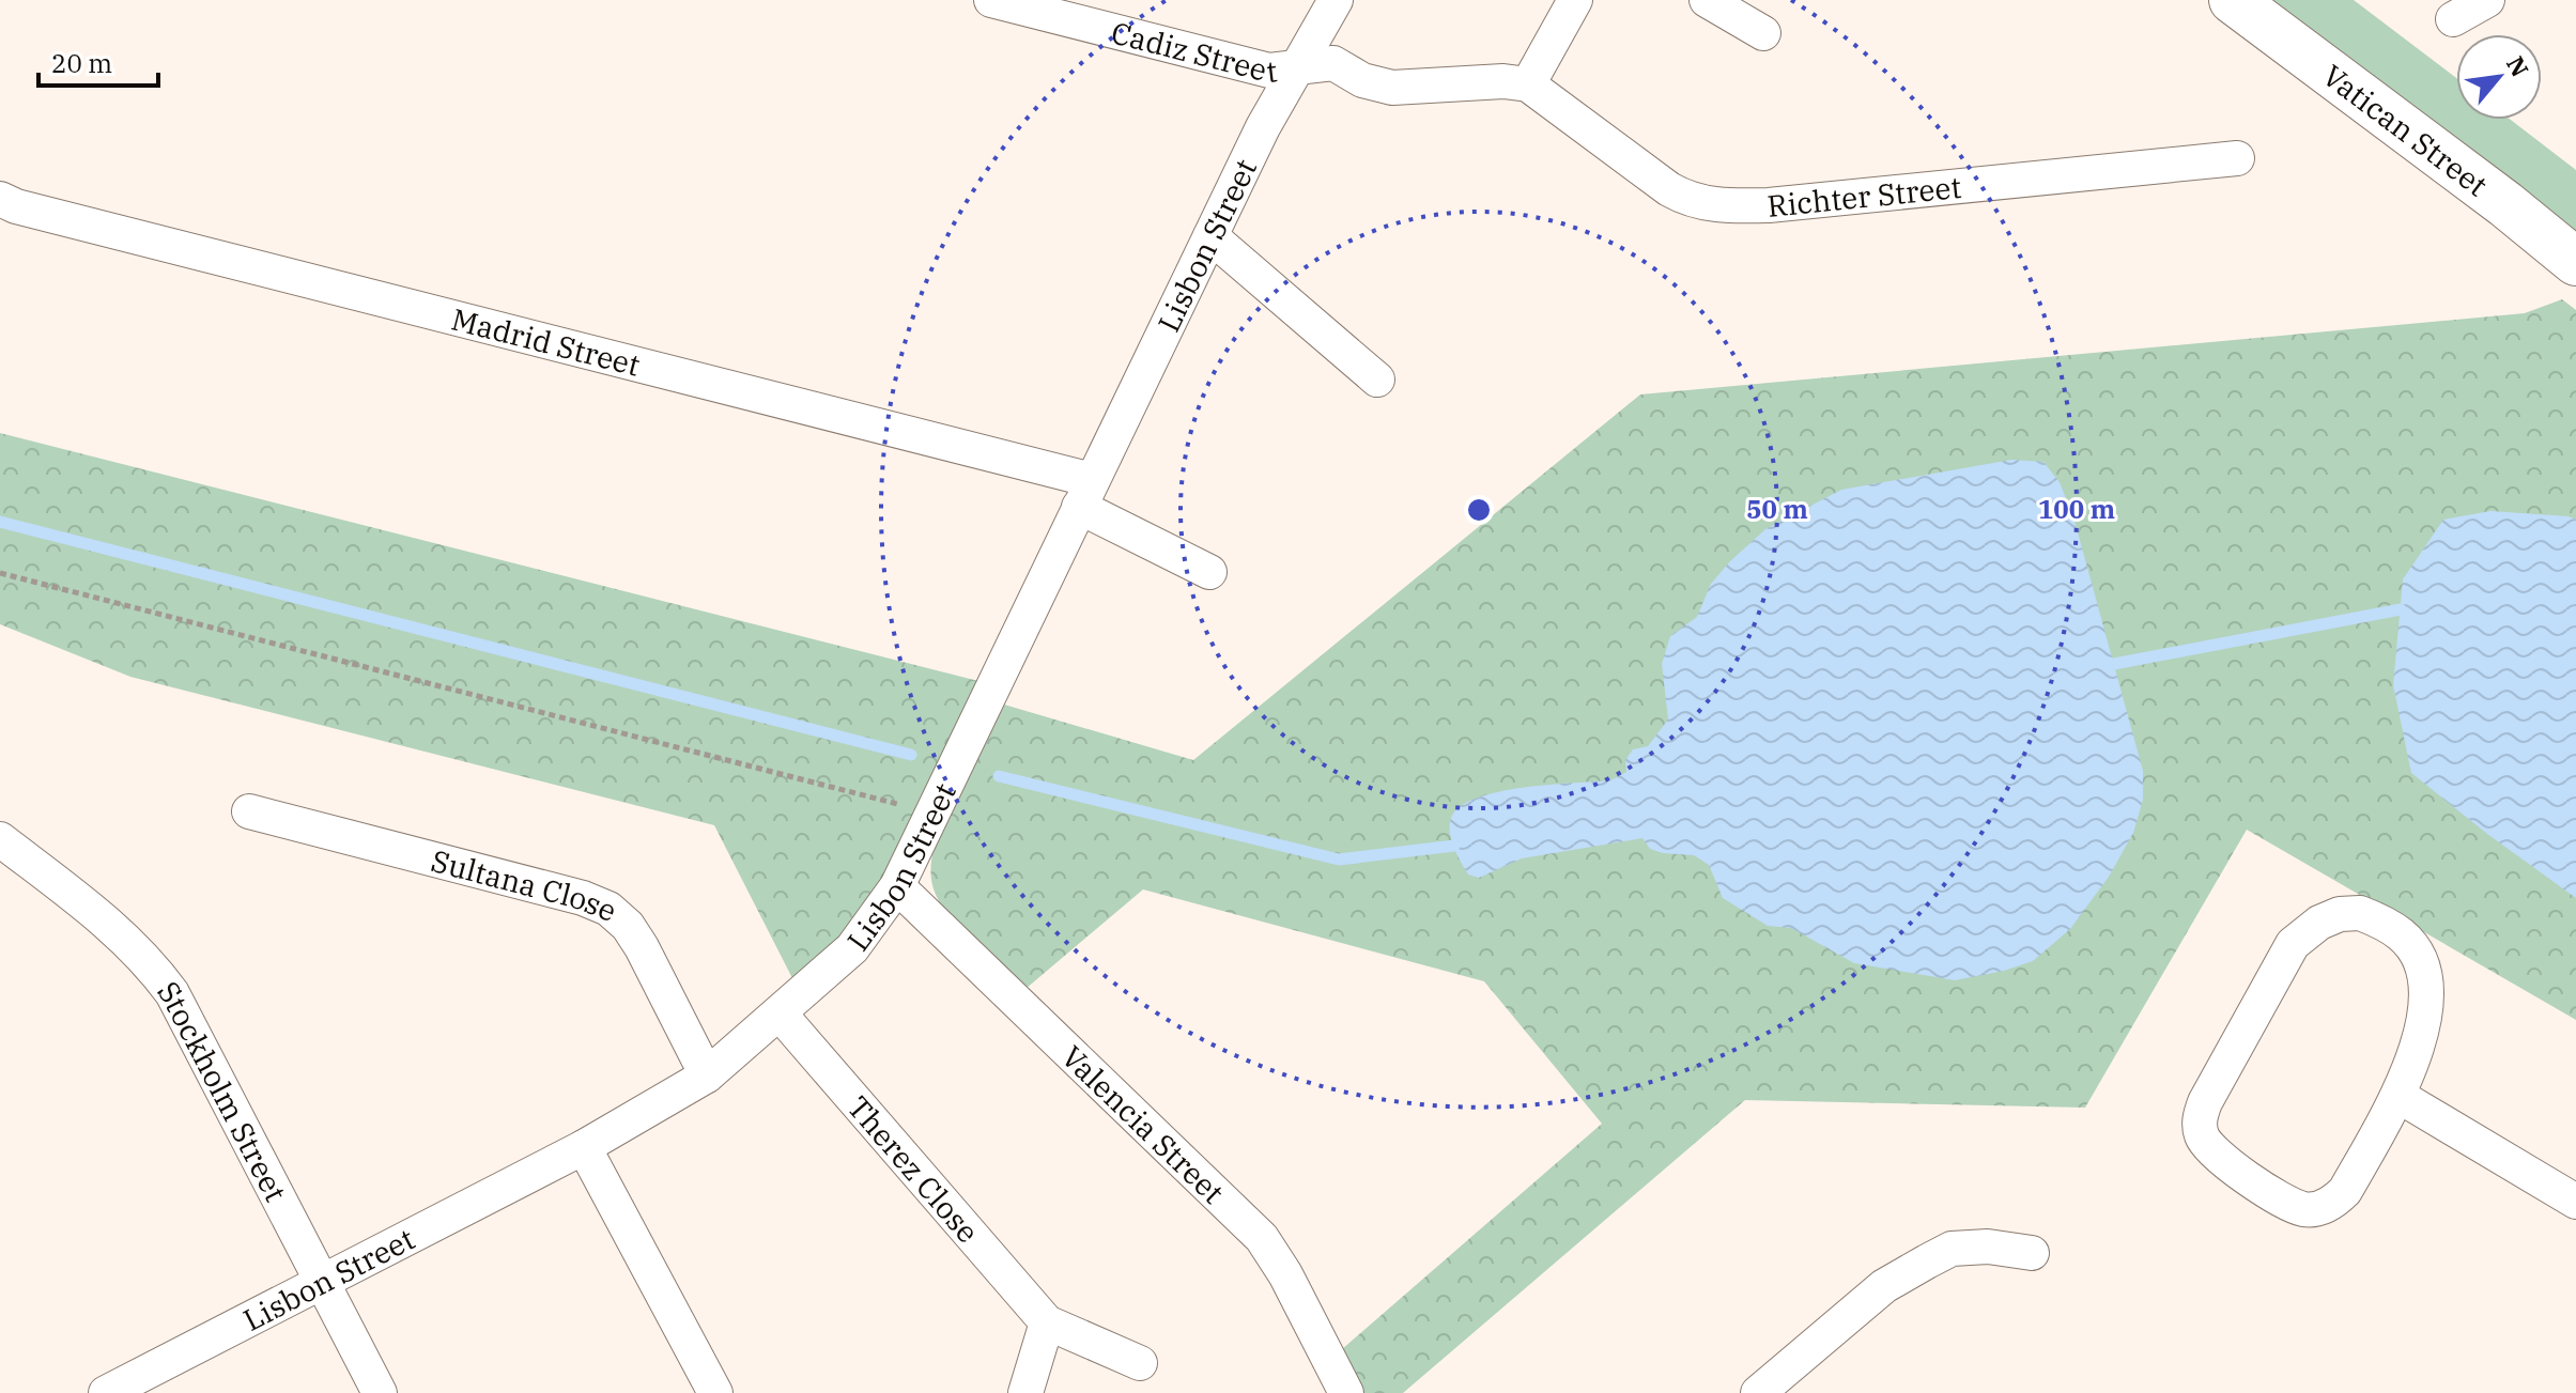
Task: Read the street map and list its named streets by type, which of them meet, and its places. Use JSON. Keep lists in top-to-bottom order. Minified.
{"streets":{"street":["Cadiz Street","Vatican Street","Richter Street","Lisbon Street","Madrid Street","Sultana Close","Stockholm Street","Valencia Street","Therez Close"]},"crossings":[["Cadiz Street","Lisbon Street"],["Lisbon Street","Madrid Street"],["Lisbon Street","Sultana Close"],["Lisbon Street","Stockholm Street"],["Lisbon Street","Valencia Street"],["Lisbon Street","Therez Close"]],"scale_bar":"20 m","north":"top right","rings":["50 m","100 m"]}
